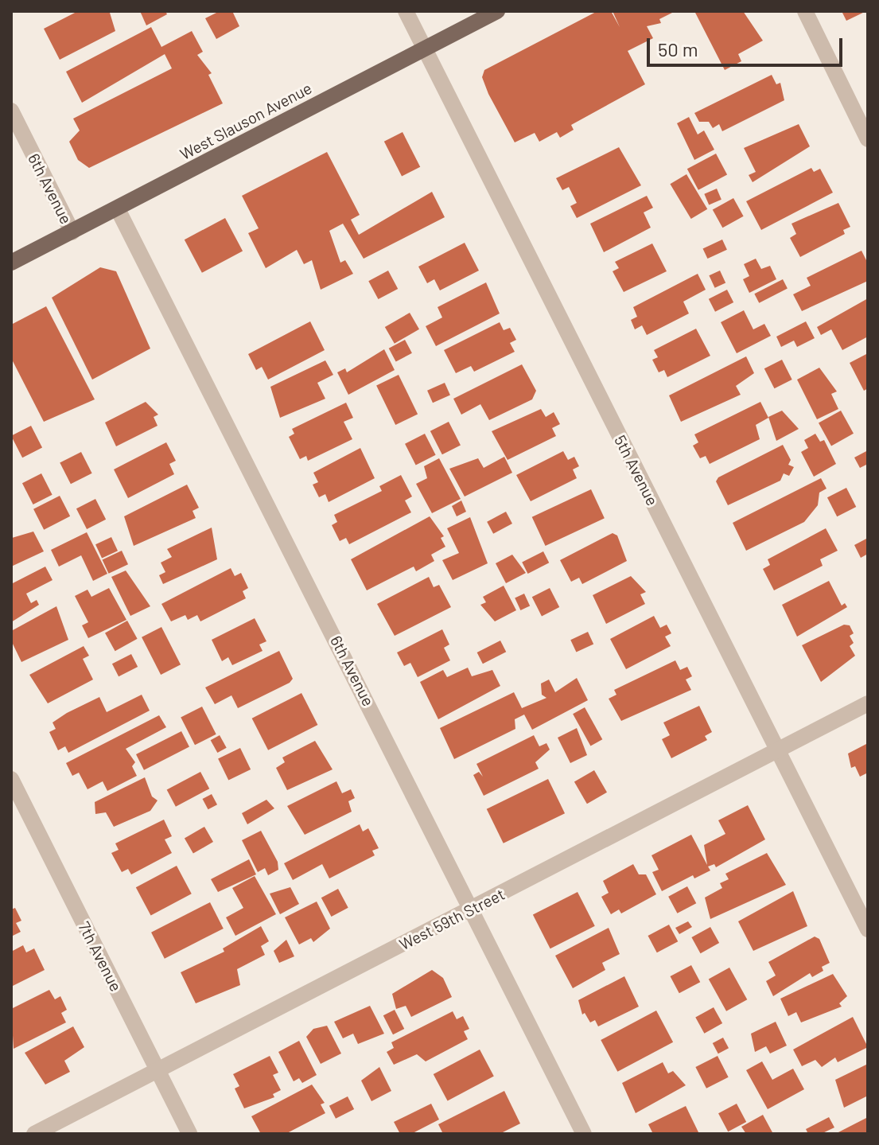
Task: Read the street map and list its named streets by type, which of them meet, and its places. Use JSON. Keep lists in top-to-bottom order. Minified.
{"streets":{"main road":["West Slauson Avenue"],"street":["6th Avenue","5th Avenue","West 59th Street","7th Avenue"]},"crossings":[["West Slauson Avenue","6th Avenue"],["West Slauson Avenue","5th Avenue"],["6th Avenue","West 59th Street"],["5th Avenue","West 59th Street"],["West 59th Street","7th Avenue"]],"scale_bar":"50 m"}
